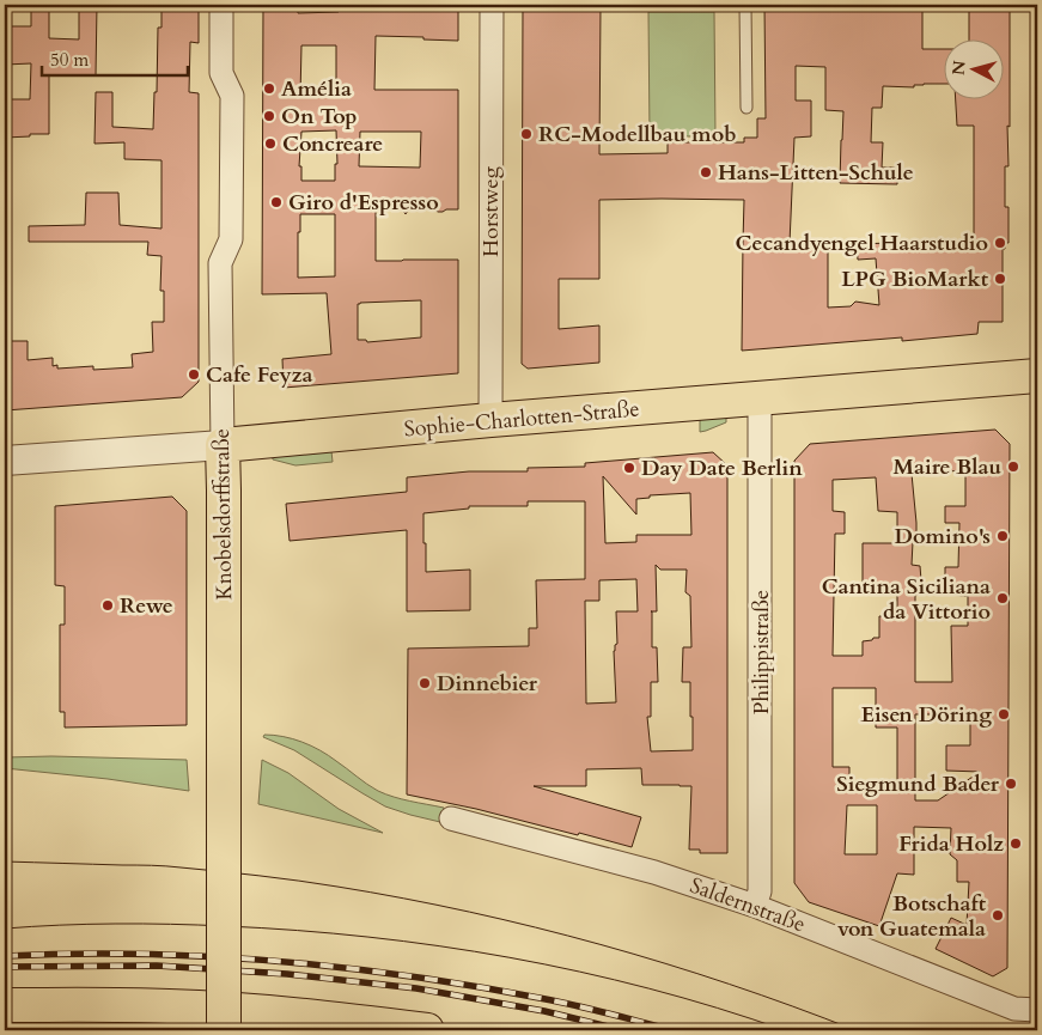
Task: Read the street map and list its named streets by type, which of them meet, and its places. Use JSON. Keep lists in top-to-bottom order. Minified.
{"streets":{"main road":["Sophie-Charlotten-Straße","Knobelsdorffstraße"],"street":["Horstweg","Philippistraße","Saldernstraße"]},"crossings":[["Horstweg","Sophie-Charlotten-Straße"],["Sophie-Charlotten-Straße","Knobelsdorffstraße"],["Sophie-Charlotten-Straße","Philippistraße"],["Philippistraße","Saldernstraße"]],"places":["Amélia","On Top","RC-Modellbau mob","Concreare","Hans-Litten-Schule","Giro d'Espresso","Cecandyengel Haarstudio","LPG BioMarkt","Cafe Feyza","Maire Blau","Day Date Berlin","Domino's","Cantina Siciliana da Vittorio","Rewe","Dinnebier","Eisen Döring","Siegmund Bader","Frida Holz","Botschaft von Guatemala"],"scale_bar":"50 m","north":"left"}
